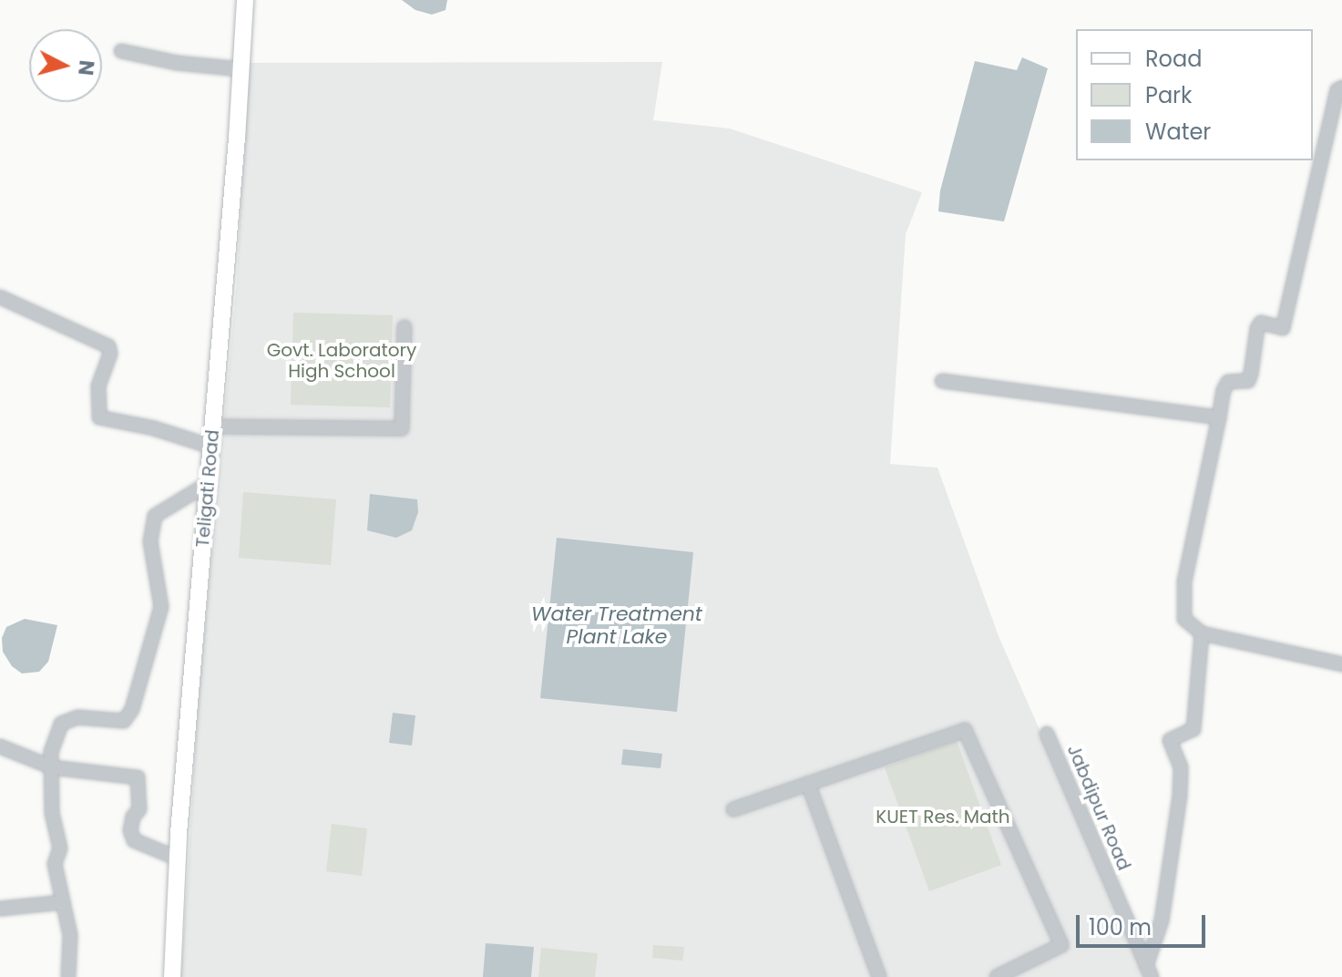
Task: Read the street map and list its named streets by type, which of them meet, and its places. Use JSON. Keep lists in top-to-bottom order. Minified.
{"streets":{"main road":["Teligati Road"],"street":["Jabdipur Road"]},"water":["Water Treatment Plant Lake"],"parks":["Govt. Laboratory High School","KUET Res. Math"],"legend":["Road","Park","Water"],"scale_bar":"100 m","north":"right"}
